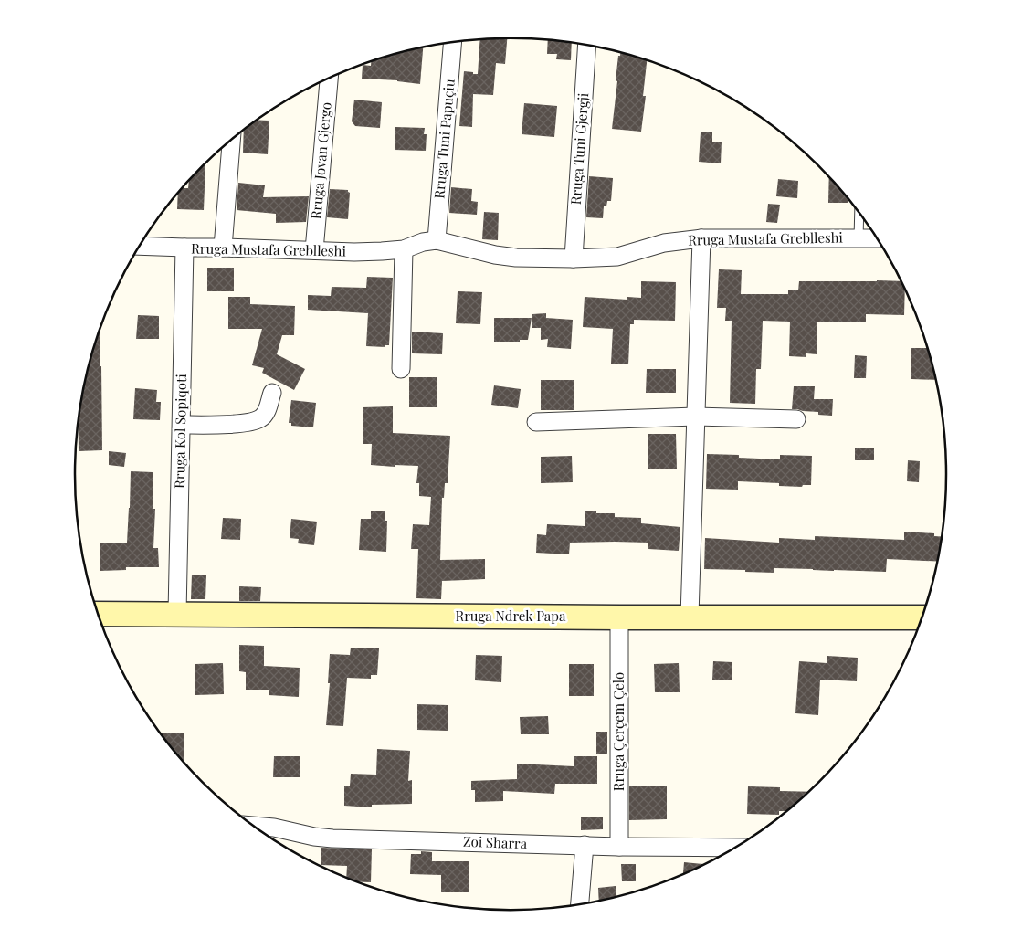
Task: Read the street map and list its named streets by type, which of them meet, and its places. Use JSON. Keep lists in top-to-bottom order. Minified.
{"streets":{"street":["Rruga Tuni Papuçiu","Rruga Tuni Gjergji","Rruga Jovan Gjergo","Rruga Mustafa Greblleshi","Rruga Kol Sopiqoti","Rruga Ndrek Papa","Rruga Çerçem Çelo","Zoi Sharra"]},"crossings":[["Rruga Tuni Papuçiu","Rruga Mustafa Greblleshi"],["Rruga Tuni Gjergji","Rruga Mustafa Greblleshi"],["Rruga Jovan Gjergo","Rruga Mustafa Greblleshi"],["Rruga Mustafa Greblleshi","Rruga Kol Sopiqoti"],["Rruga Kol Sopiqoti","Rruga Ndrek Papa"],["Rruga Ndrek Papa","Rruga Çerçem Çelo"],["Rruga Çerçem Çelo","Zoi Sharra"]]}
